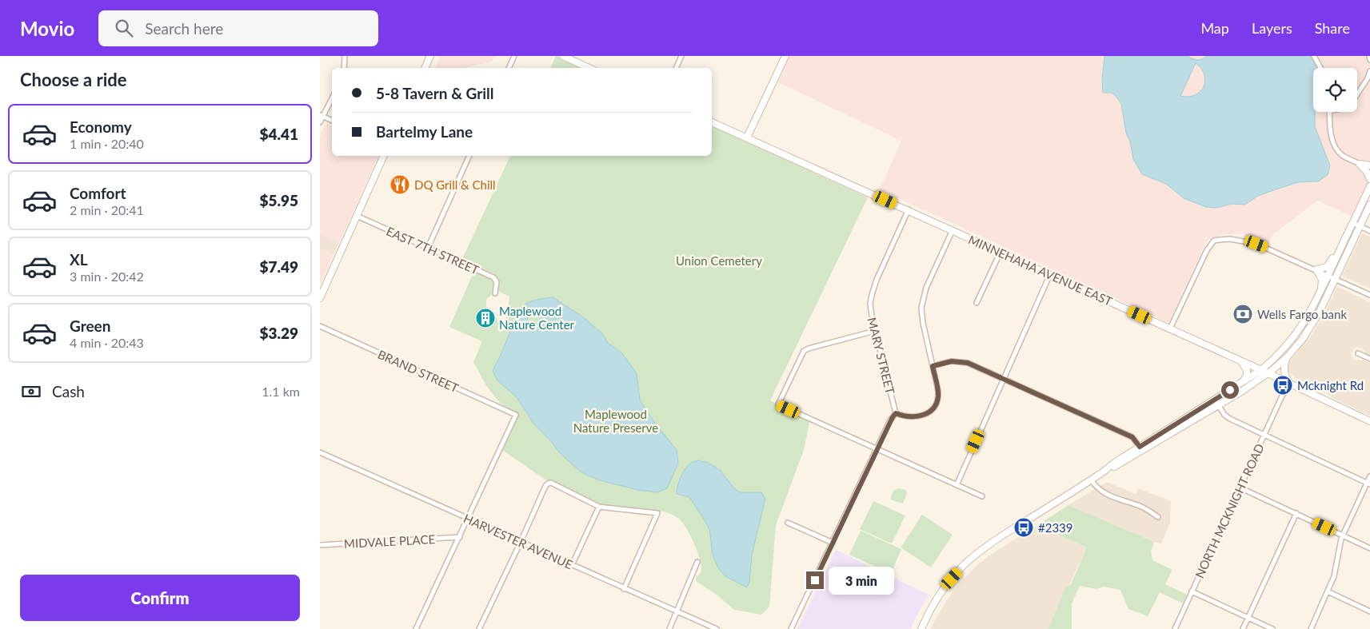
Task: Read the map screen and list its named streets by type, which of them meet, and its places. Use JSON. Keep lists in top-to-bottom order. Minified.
{"streets":{"main road":["MINNEHAHA AVENUE EAST"],"street":["EAST 7TH STREET","MARY STREET","BRAND STREET","NORTH MCKNIGHT ROAD","MIDVALE PLACE","HARVESTER AVENUE"]},"crossings":[["MINNEHAHA AVENUE EAST","MARY STREET"],["BRAND STREET","HARVESTER AVENUE"]],"parks":["Union Cemetery","Maplewood Nature Preserve"],"places":{"restaurant":["DQ Grill & Chill"],"bank":["Wells Fargo bank"],"building":["Maplewood Nature Center"],"bus stop":["Mcknight Rd","#2339"]},"page":{"header":"Movio","search":"Search here","nav":["Map","Layers","Share"],"heading":"Choose a ride","banner":["5-8 Tavern & Grill","Bartelmy Lane"],"list":[{"name":"Economy","note":"1 min · 20:40","value":"$4.41"},{"name":"Comfort","note":"2 min · 20:41","value":"$5.95"},{"name":"XL","note":"3 min · 20:42","value":"$7.49"},{"name":"Green","note":"4 min · 20:43","value":"$3.29"}],"pay":["Cash","1.1 km"],"buttons":"Confirm","bubble":"3 min"}}
